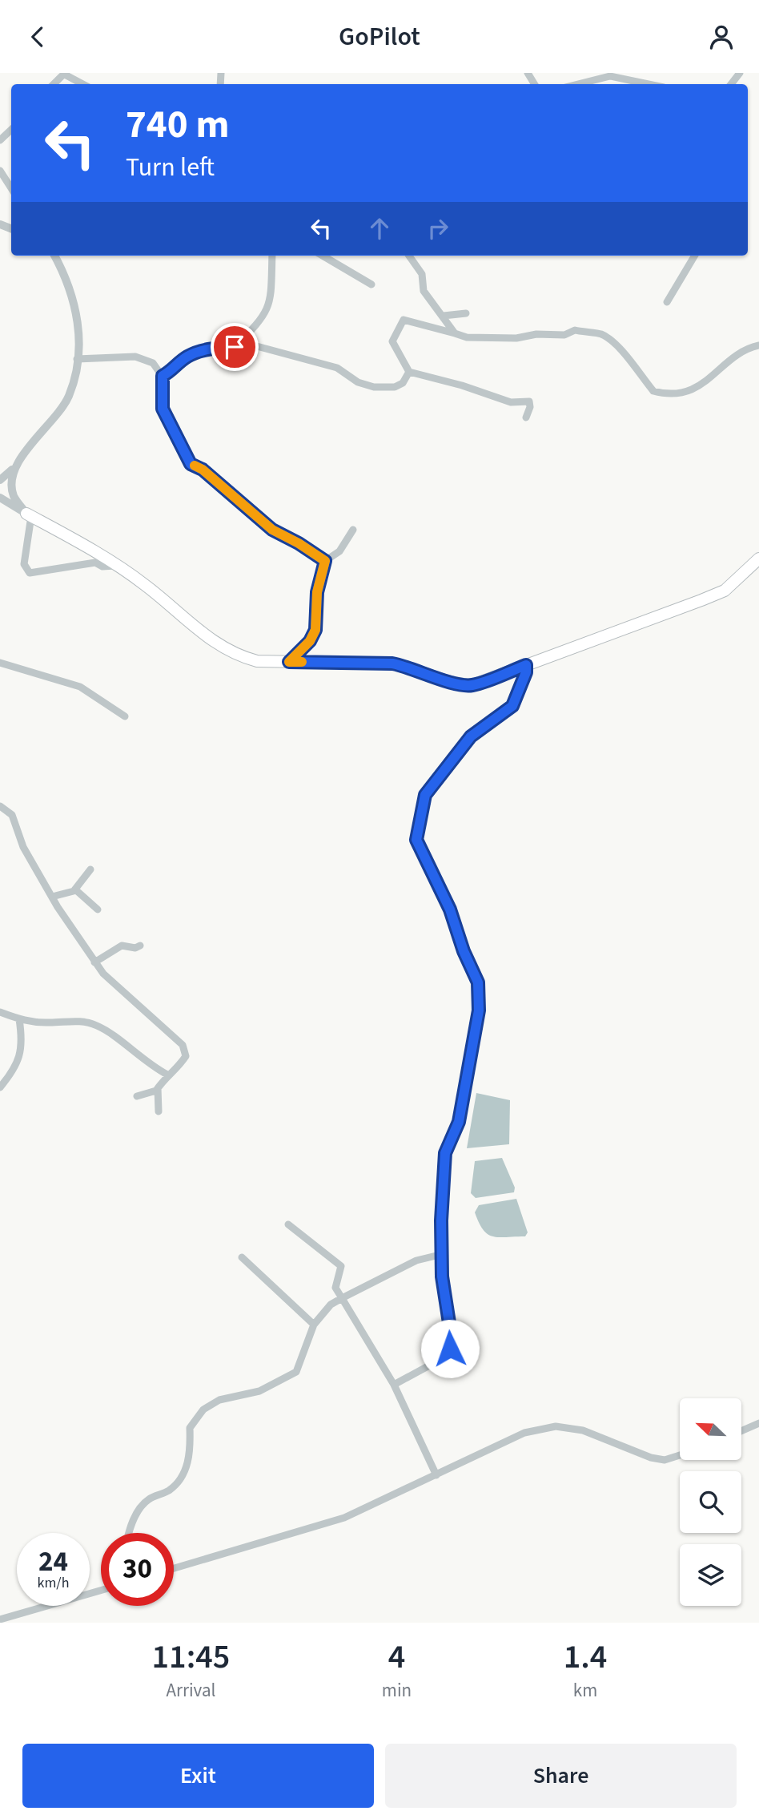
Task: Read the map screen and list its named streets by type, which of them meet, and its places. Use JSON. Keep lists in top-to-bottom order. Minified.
{"north":"top left","page":{"header":"GoPilot","turn":["740 m","Turn left"],"speed":"24 km/h","limit":"30","eta":["11:45","Arrival","4","min","1.4","km"],"buttons":["Exit","Share"]}}
